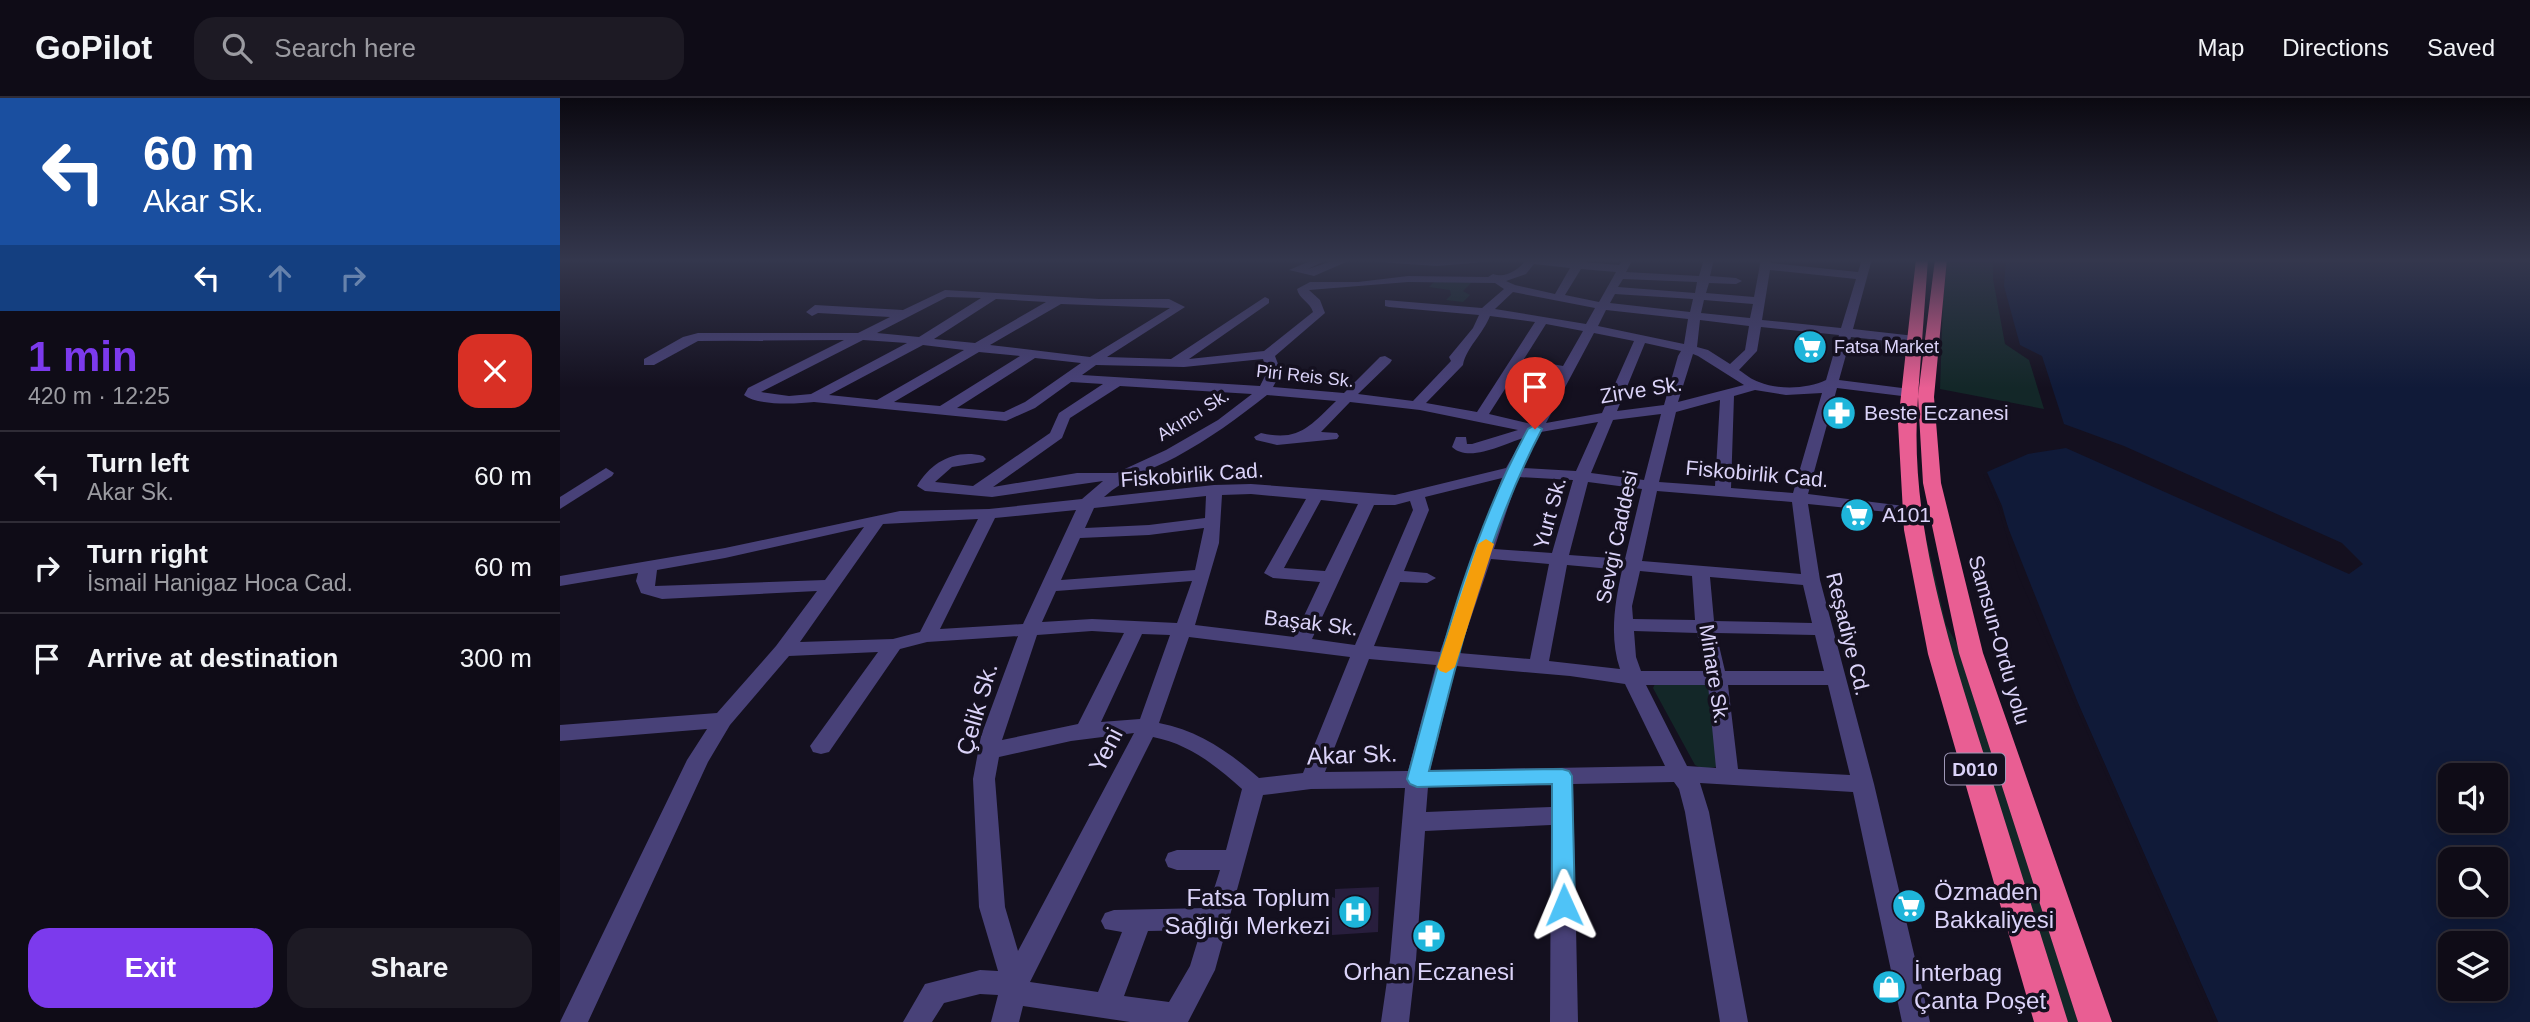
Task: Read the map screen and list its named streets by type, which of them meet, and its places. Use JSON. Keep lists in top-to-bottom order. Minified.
{"streets":{"highway":["Samsun-Ordu yolu","D010"],"street":["Piri Reis Sk.","Zirve Sk.","Akıncı Sk.","Fiskobirlik Cad.","Yurt Sk.","Sevgi Caddesi","Başak Sk.","Reşadiye Cd.","Minare Sk.","Çelik Sk.","Yeni","Akar Sk."]},"crossings":[["Piri Reis Sk.","Zirve Sk."],["Piri Reis Sk.","Akıncı Sk."],["Zirve Sk.","Yurt Sk."],["Zirve Sk.","Sevgi Caddesi"],["Akıncı Sk.","Fiskobirlik Cad."],["Akıncı Sk.","Çelik Sk."],["Fiskobirlik Cad.","Yurt Sk."],["Fiskobirlik Cad.","Sevgi Caddesi"],["Fiskobirlik Cad.","Reşadiye Cd."],["Fiskobirlik Cad.","Çelik Sk."],["Fiskobirlik Cad.","Yeni"],["Fiskobirlik Cad.","D010"],["Yurt Sk.","Başak Sk."],["Sevgi Caddesi","Başak Sk."],["Sevgi Caddesi","Akar Sk."],["Başak Sk.","Reşadiye Cd."],["Başak Sk.","Minare Sk."],["Başak Sk.","Çelik Sk."],["Başak Sk.","Yeni"],["Reşadiye Cd.","Akar Sk."],["Minare Sk.","Akar Sk."],["Çelik Sk.","Yeni"]],"places":{"supermarket":["Fatsa Market","A101","Özmaden Bakkaliyesi"],"pharmacy":["Beste Eczanesi","Orhan Eczanesi"],"hospital":["Fatsa Toplum Sağlığı Merkezi"],"shop":["İnterbag Çanta Poşet"]},"page":{"header":"GoPilot","search":"Search here","nav":["Map","Directions","Saved"],"turn":["60 m","Akar Sk."],"heading":["1 min","420 m · 12:25"],"list":[{"name":"Turn left","note":"Akar Sk.","value":"60 m"},{"name":"Turn right","note":"İsmail Hanigaz Hoca Cad.","value":"60 m"},{"name":"Arrive at destination","value":"300 m"}],"buttons":["Exit","Share"]}}
